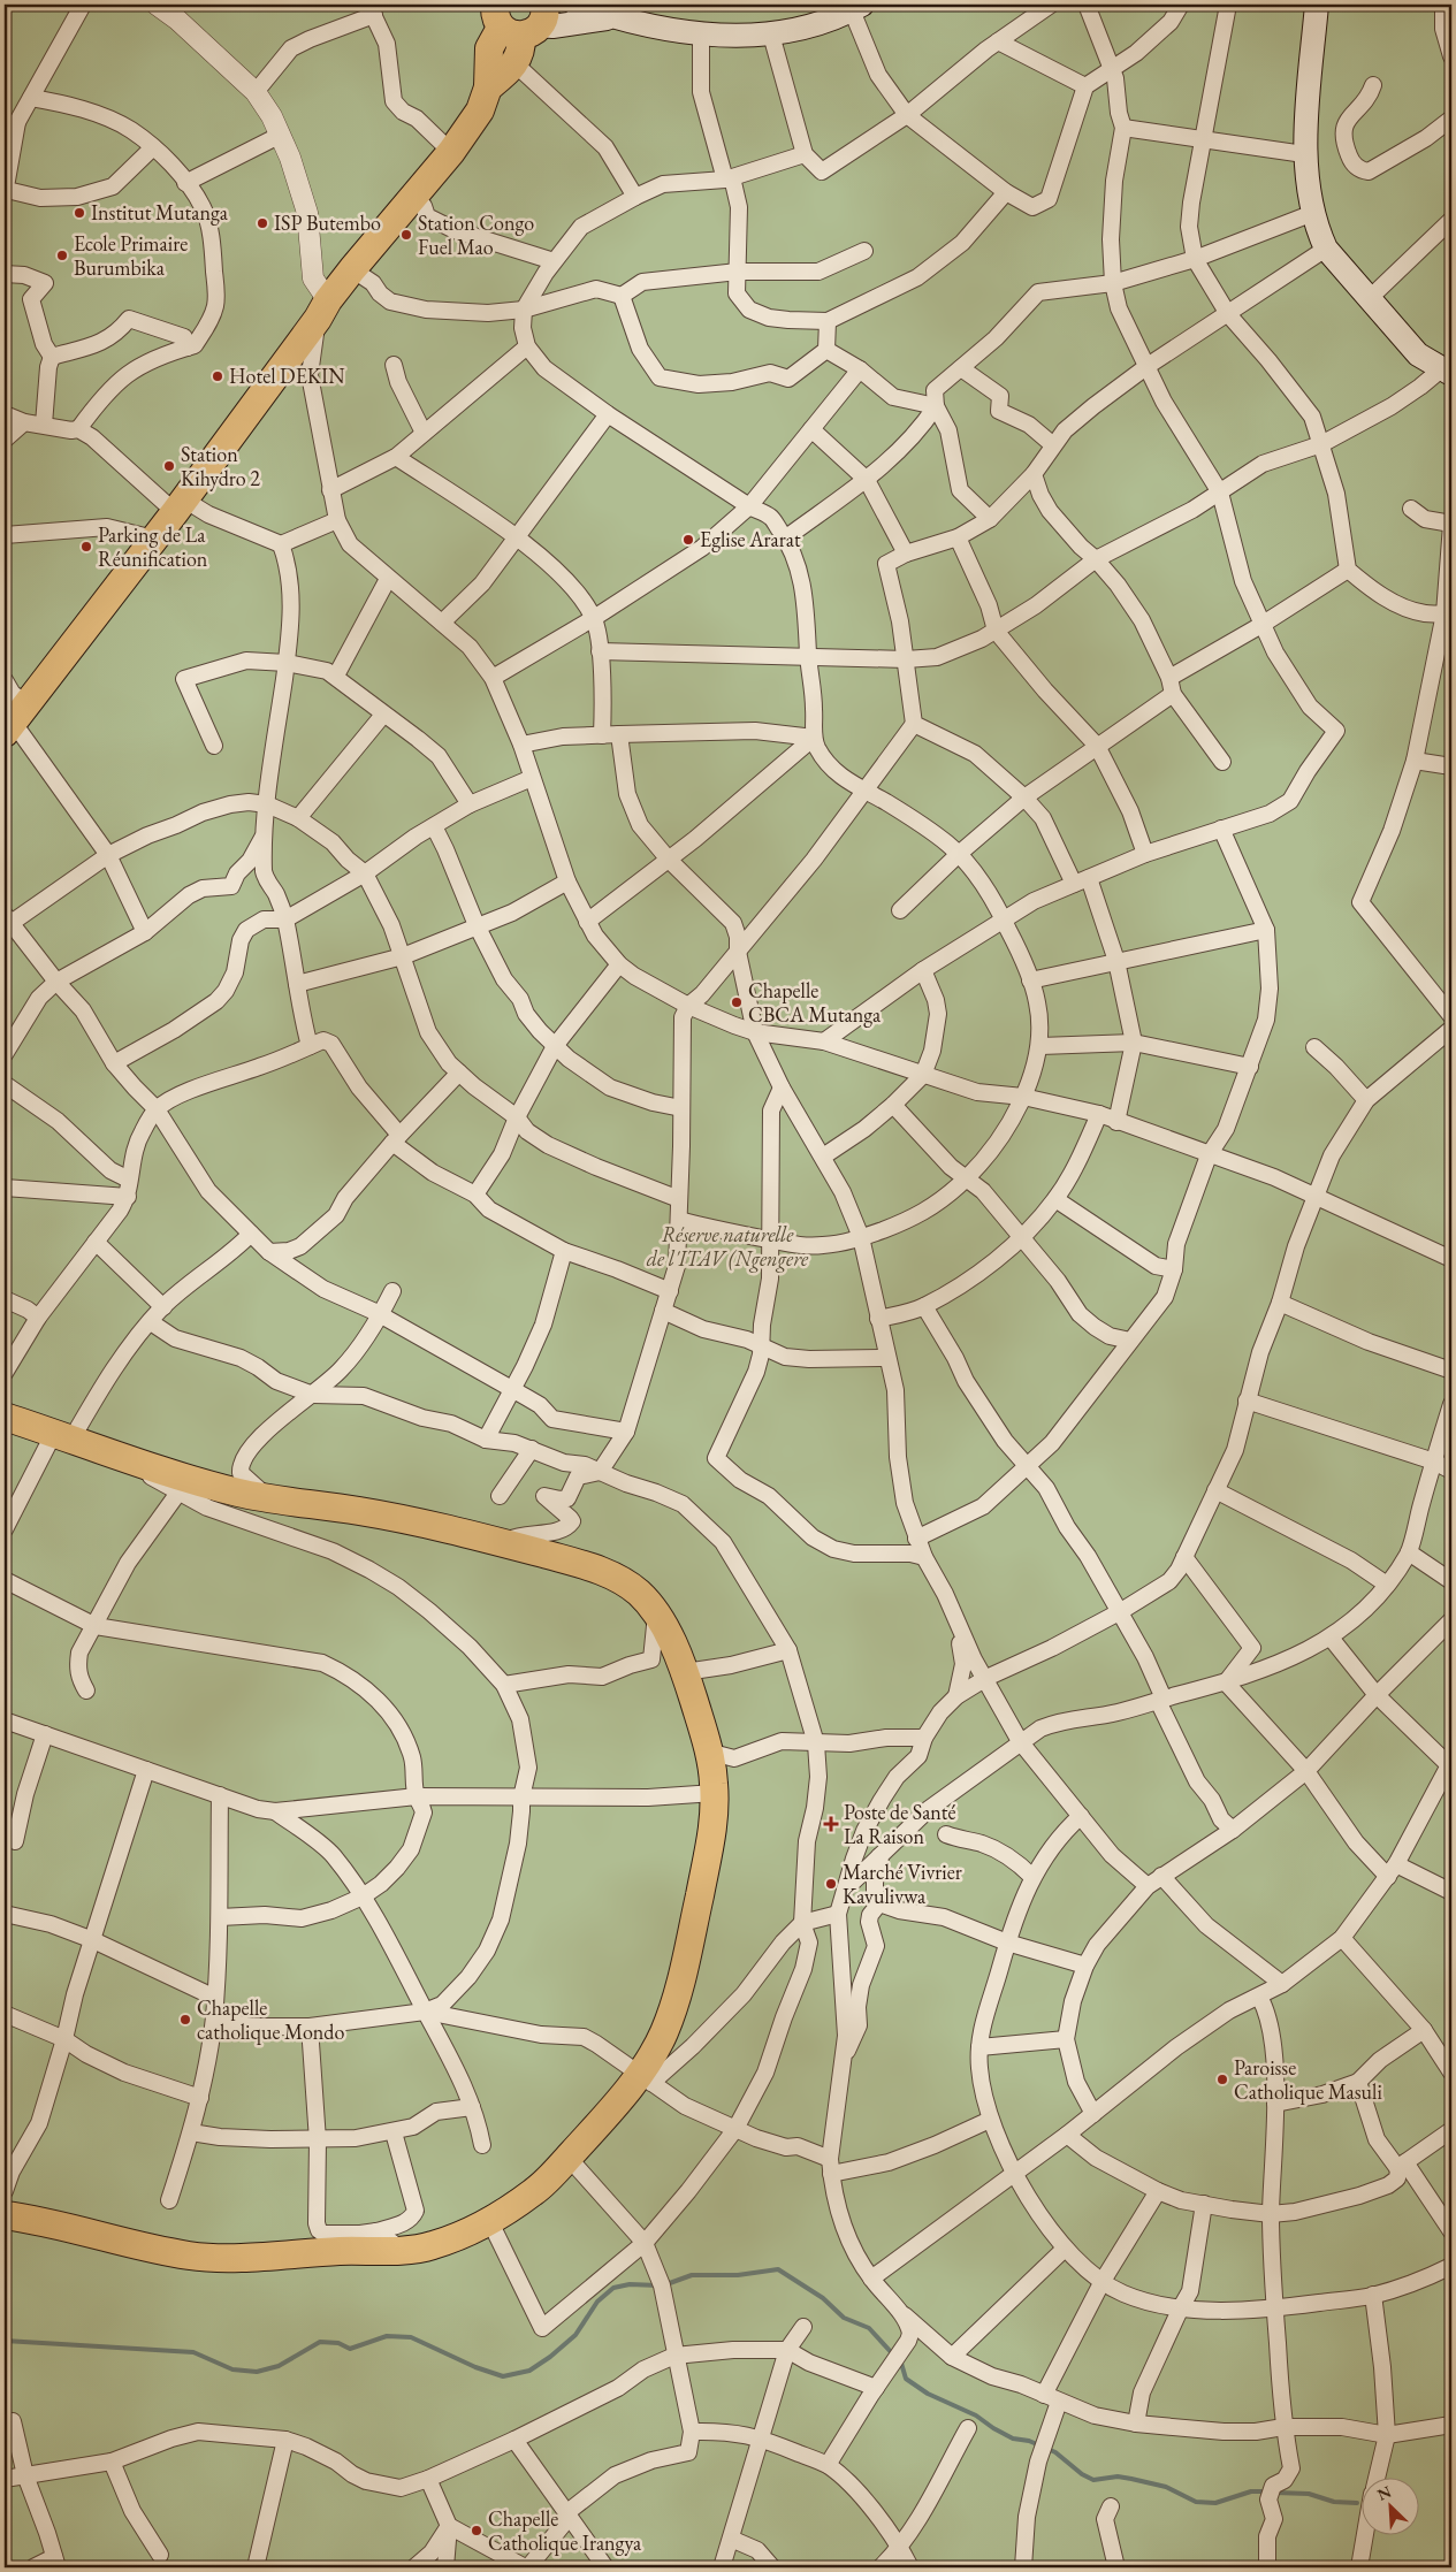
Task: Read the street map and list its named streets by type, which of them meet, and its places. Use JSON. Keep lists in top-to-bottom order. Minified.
{"parks":["Réserve naturelle de l'ITAV (Ngengere"],"places":{"other":["Institut Mutanga","ISP Butembo","Station Congo Fuel Mao","Ecole Primaire Burumbika","Hotel DEKIN","Station Kihydro 2","Eglise Ararat","Parking de La Réunification","Chapelle CBCA Mutanga","Marché Vivrier Kavulivwa","Chapelle catholique Mondo","Paroisse Catholique Masuli","Chapelle Catholique Irangya"],"health":["Poste de Santé La Raison"]},"north":"top left"}
